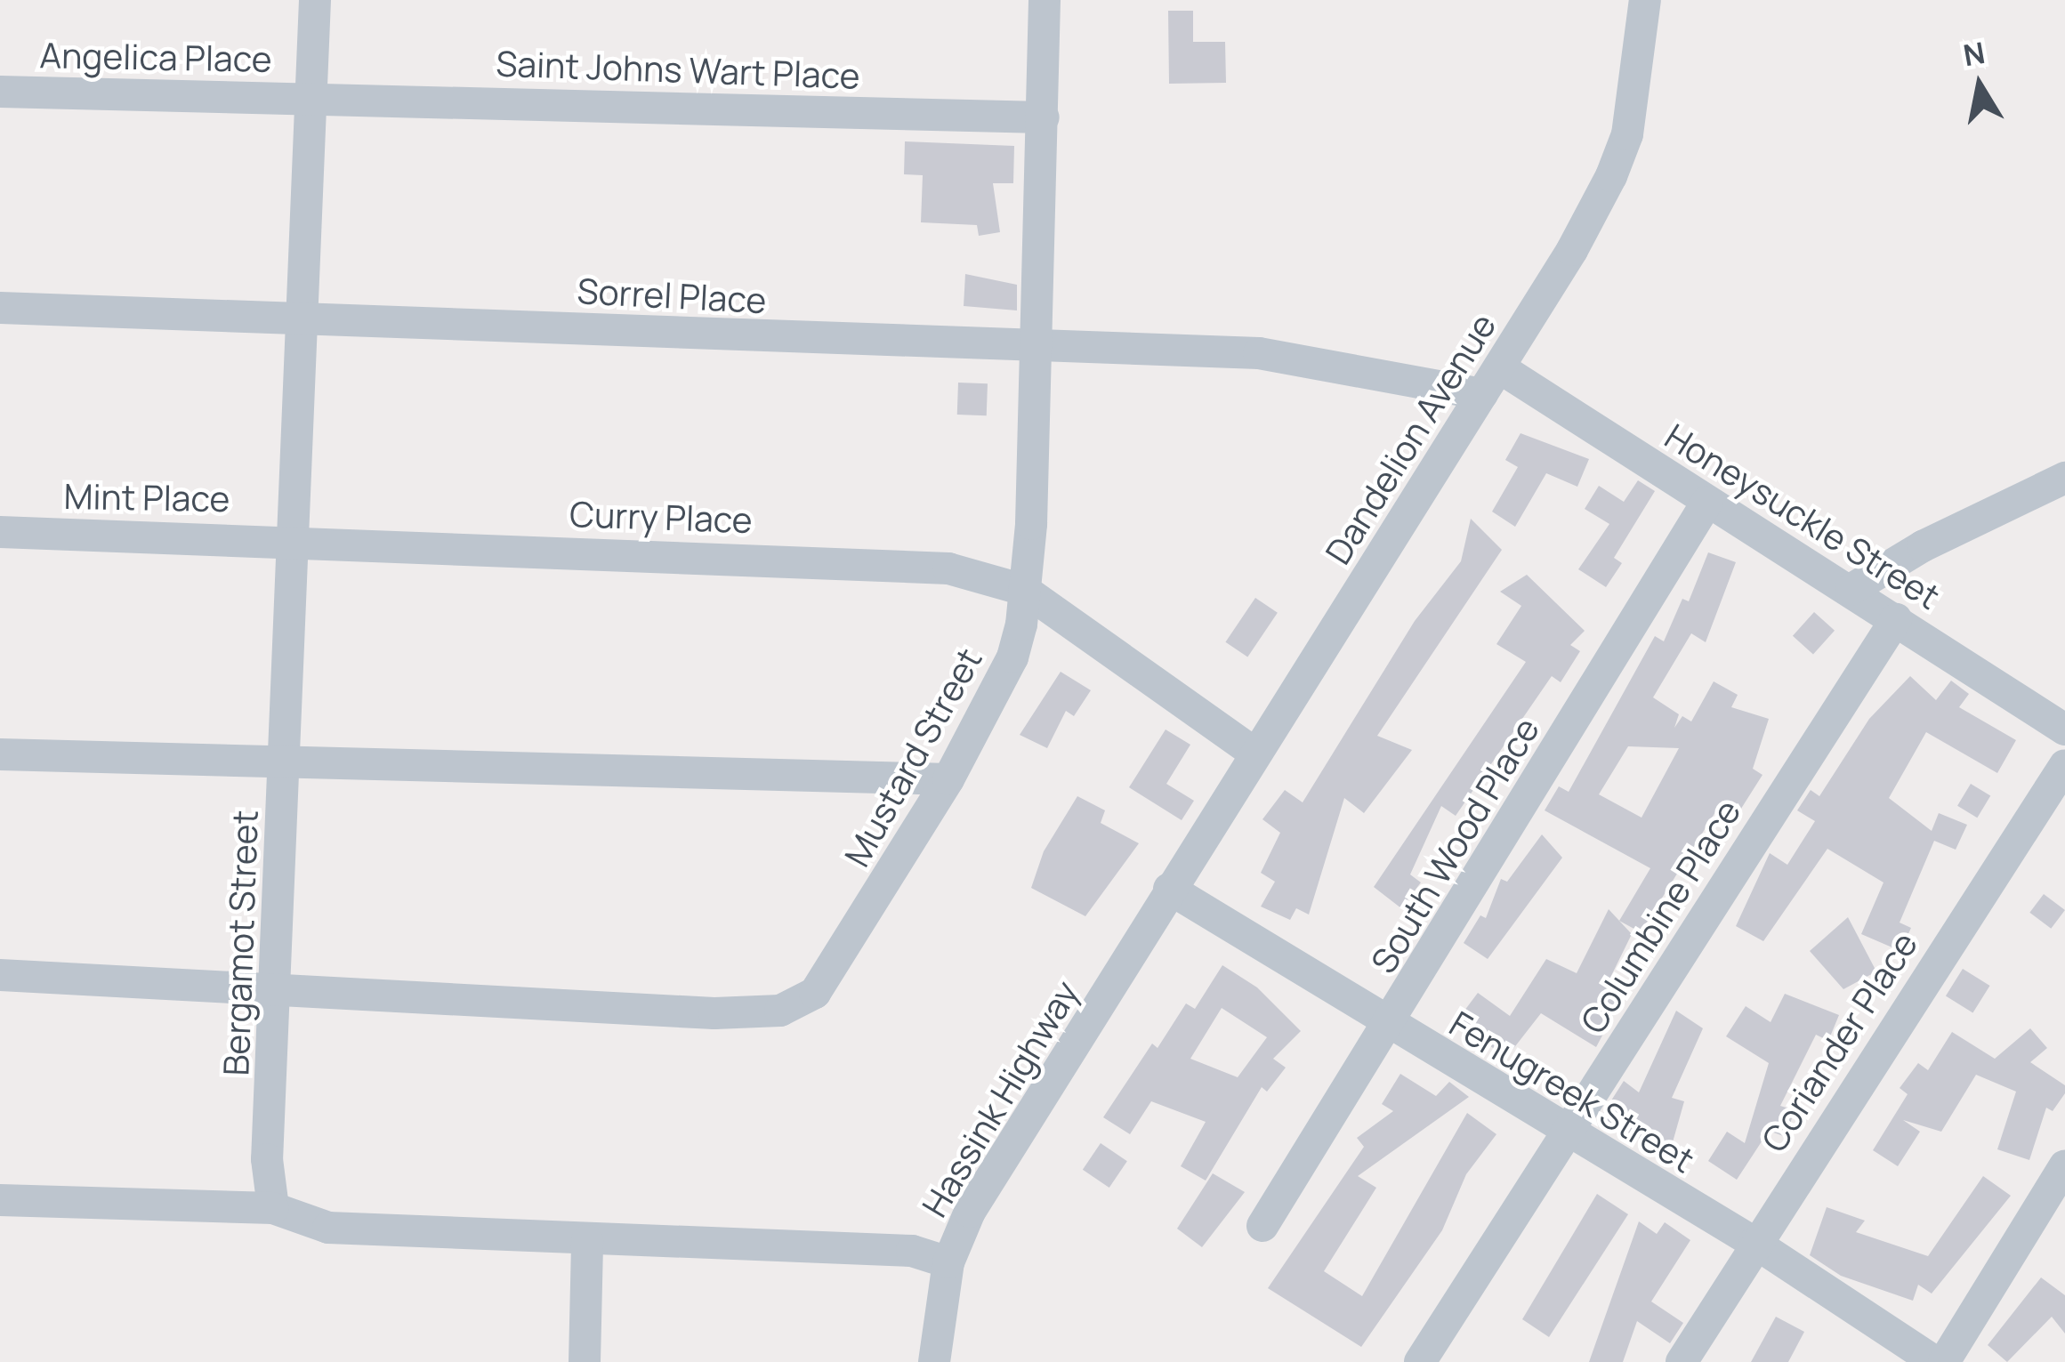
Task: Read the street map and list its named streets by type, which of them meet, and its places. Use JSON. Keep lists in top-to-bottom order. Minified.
{"streets":{"street":["Angelica Place","Saint Johns Wart Place","Sorrel Place","Dandelion Avenue","Mint Place","Honeysuckle Street","Curry Place","Mustard Street","South Wood Place","Columbine Place","Bergamot Street","Coriander Place","Fenugreek Street","Hassink Highway"]},"crossings":[["Angelica Place","Saint Johns Wart Place"],["Angelica Place","Bergamot Street"],["Saint Johns Wart Place","Mustard Street"],["Saint Johns Wart Place","Bergamot Street"],["Sorrel Place","Dandelion Avenue"],["Sorrel Place","Honeysuckle Street"],["Sorrel Place","Mustard Street"],["Sorrel Place","Bergamot Street"],["Dandelion Avenue","Honeysuckle Street"],["Dandelion Avenue","Fenugreek Street"],["Dandelion Avenue","Hassink Highway"],["Mint Place","Curry Place"],["Mint Place","Bergamot Street"],["Honeysuckle Street","South Wood Place"],["Honeysuckle Street","Columbine Place"],["Curry Place","Mustard Street"],["Curry Place","Bergamot Street"],["Mustard Street","Bergamot Street"],["South Wood Place","Fenugreek Street"],["Columbine Place","Fenugreek Street"],["Coriander Place","Fenugreek Street"],["Fenugreek Street","Hassink Highway"]],"north":"top"}
